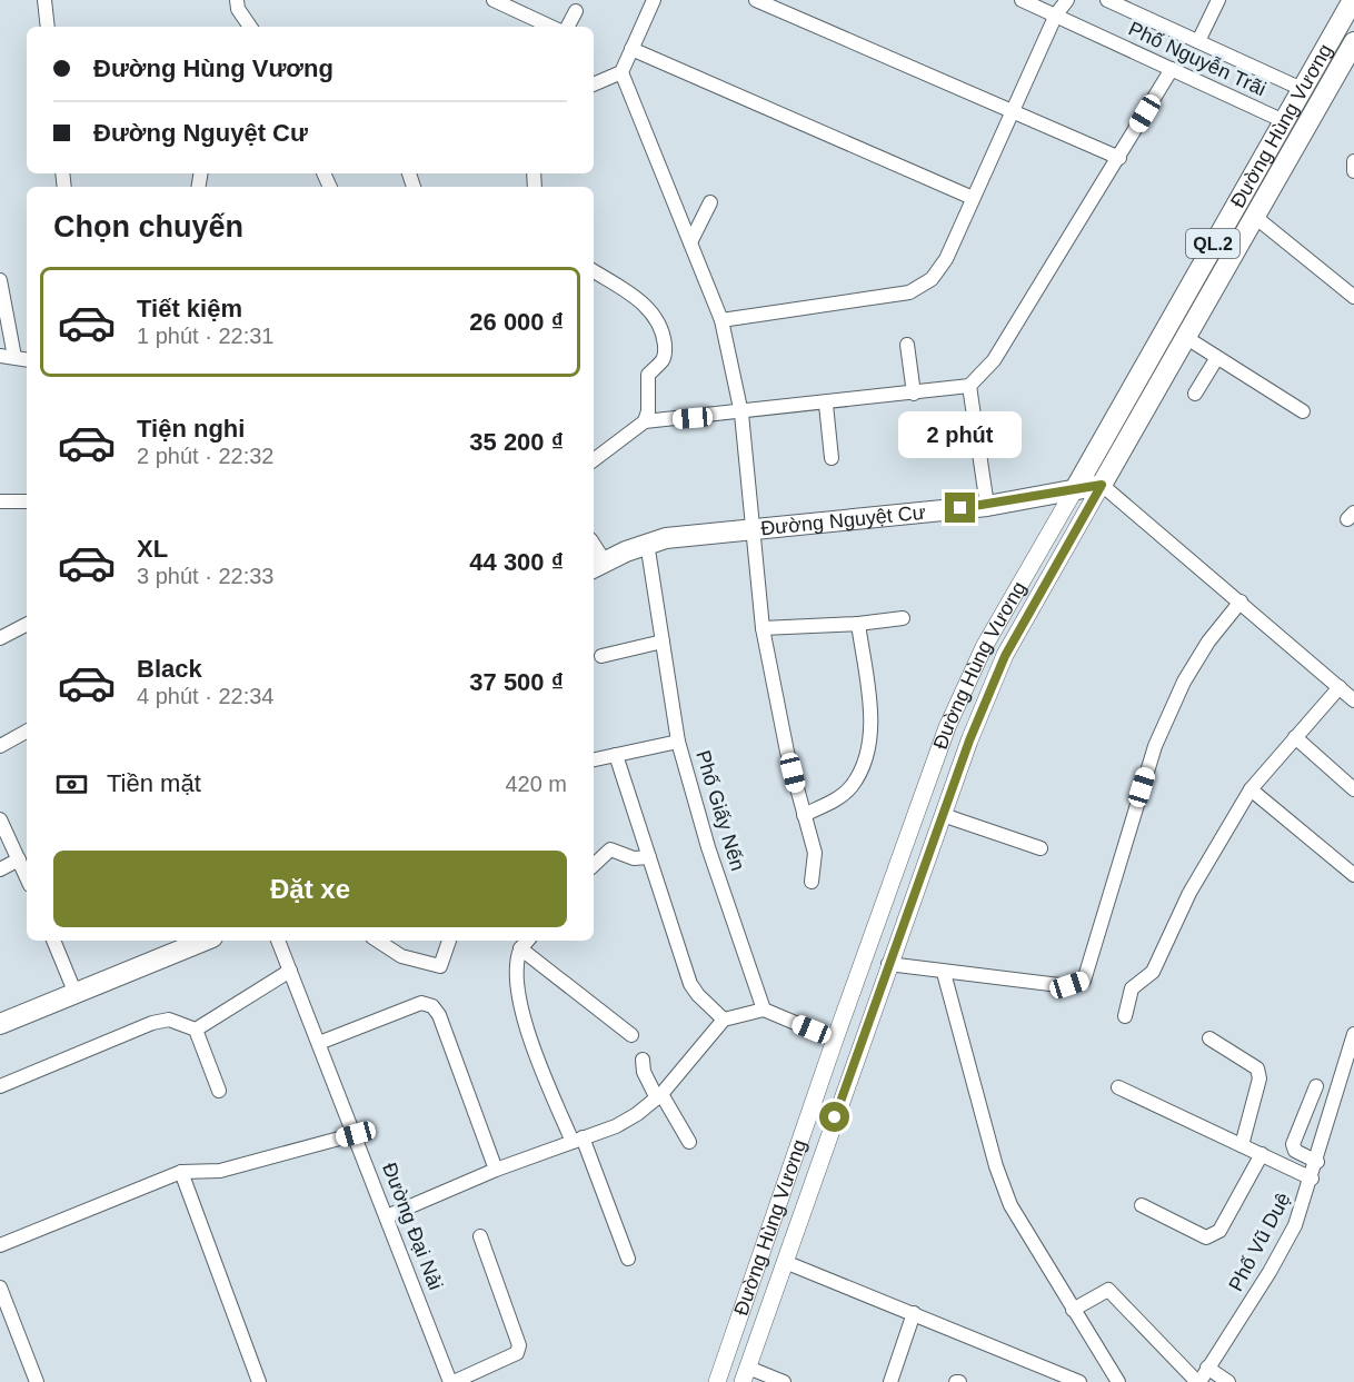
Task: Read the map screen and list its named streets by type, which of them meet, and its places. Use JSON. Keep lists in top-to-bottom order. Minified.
{"streets":{"highway":["Đường Hùng Vương","QL.2","Đường Nguyệt Cư"],"street":["Phố Nguyễn Trãi","Phố Giấy Nến","Đường Đại Nải","Phố Vũ Duệ"]},"crossings":[["Phố Nguyễn Trãi","Đường Hùng Vương"],["Đường Hùng Vương","Đường Nguyệt Cư"],["Đường Nguyệt Cư","Phố Giấy Nến"]],"page":{"banner":["Đường Hùng Vương","Đường Nguyệt Cư"],"heading":"Chọn chuyến","list":[{"name":"Tiết kiệm","note":"1 phút · 22:31","value":"26 000 ₫"},{"name":"Tiện nghi","note":"2 phút · 22:32","value":"35 200 ₫"},{"name":"XL","note":"3 phút · 22:33","value":"44 300 ₫"},{"name":"Black","note":"4 phút · 22:34","value":"37 500 ₫"}],"bubble":"2 phút","pay":["Tiền mặt","420 m"],"buttons":"Đặt xe"}}
